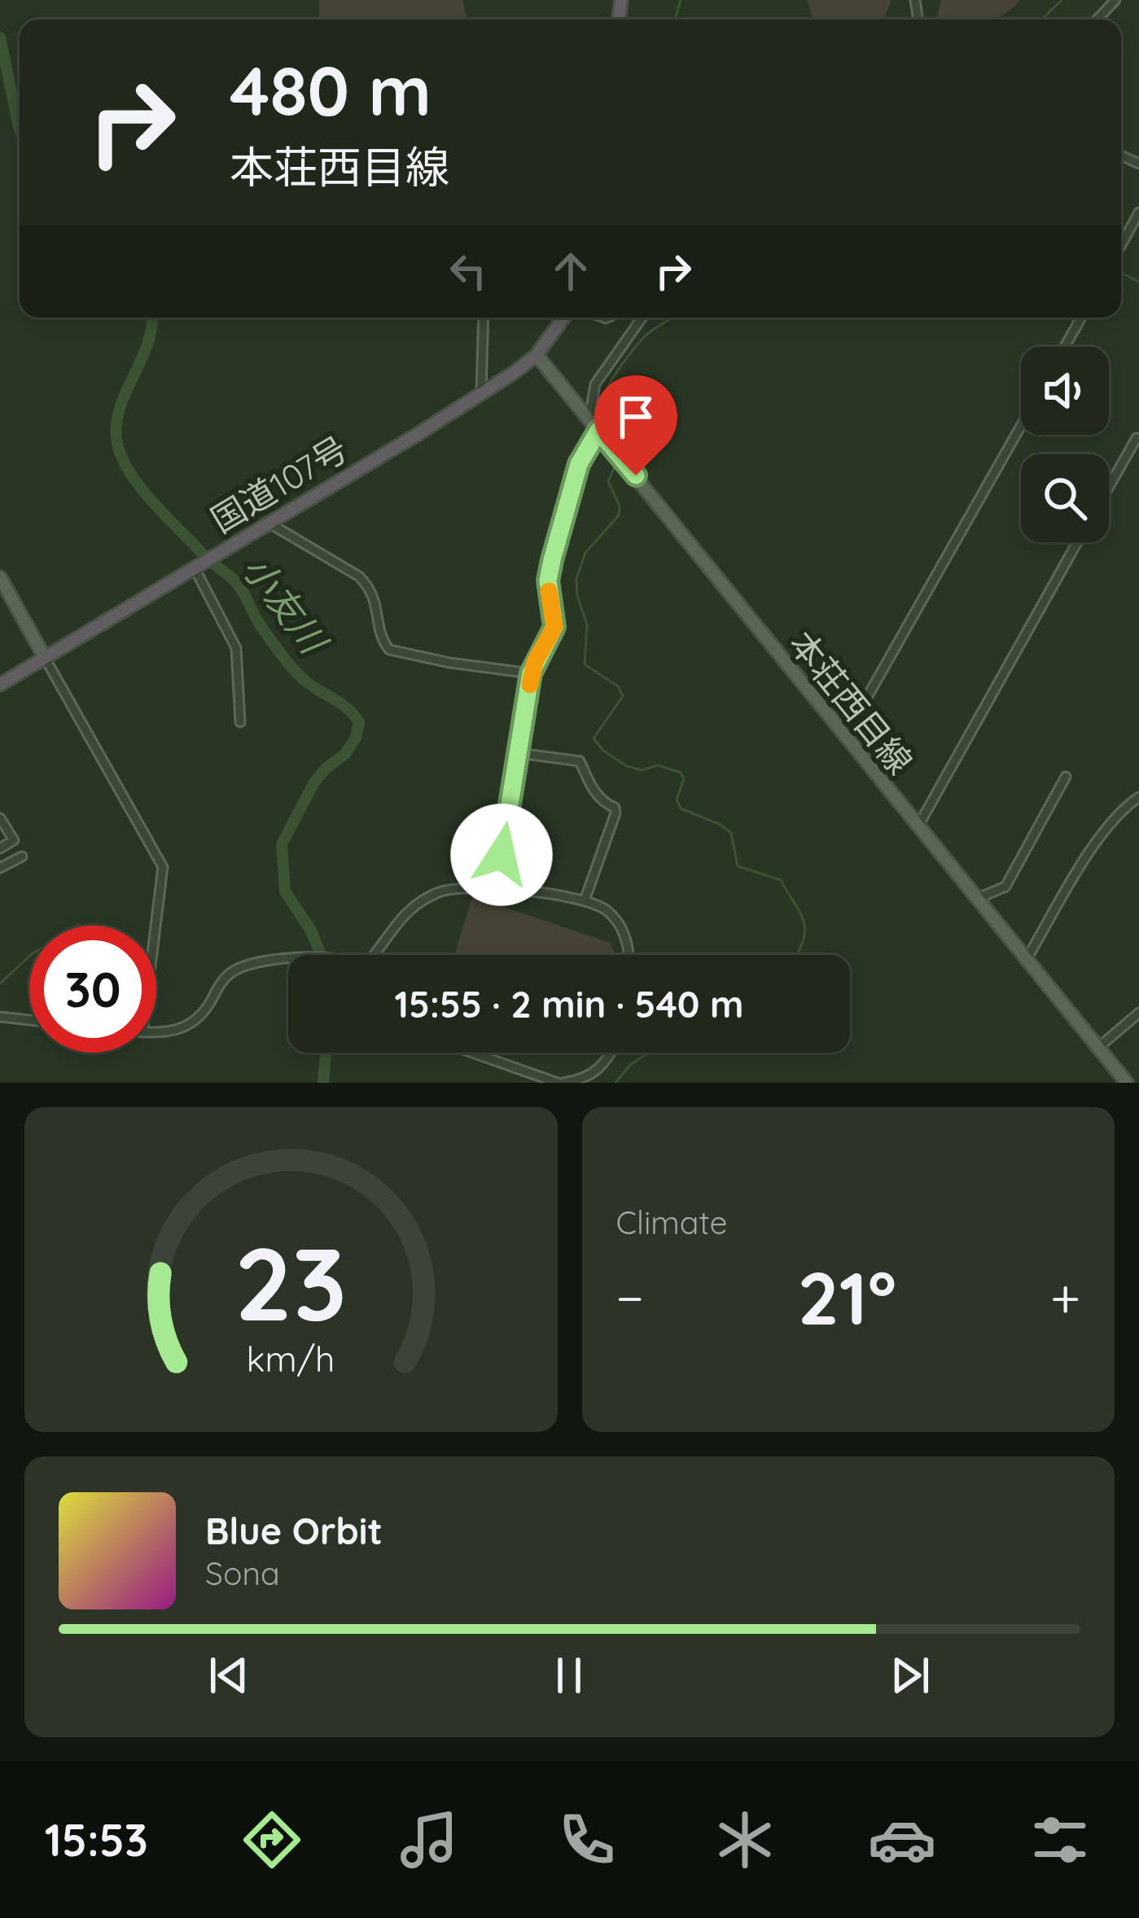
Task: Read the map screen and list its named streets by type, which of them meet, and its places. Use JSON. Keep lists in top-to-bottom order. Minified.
{"streets":{"highway":["国道107号"],"main road":["本荘西目線"]},"crossings":[["国道107号","本荘西目線"]],"water":["小友川"],"page":{"turn":["480 m","本荘西目線"],"limit":"30","trip":"15:55 · 2 min · 540 m","tile":"Climate","heat":["−","21°","+"],"song":["Blue Orbit","Sona"],"tabs":"15:53","gauge":["23","km/h"]}}
